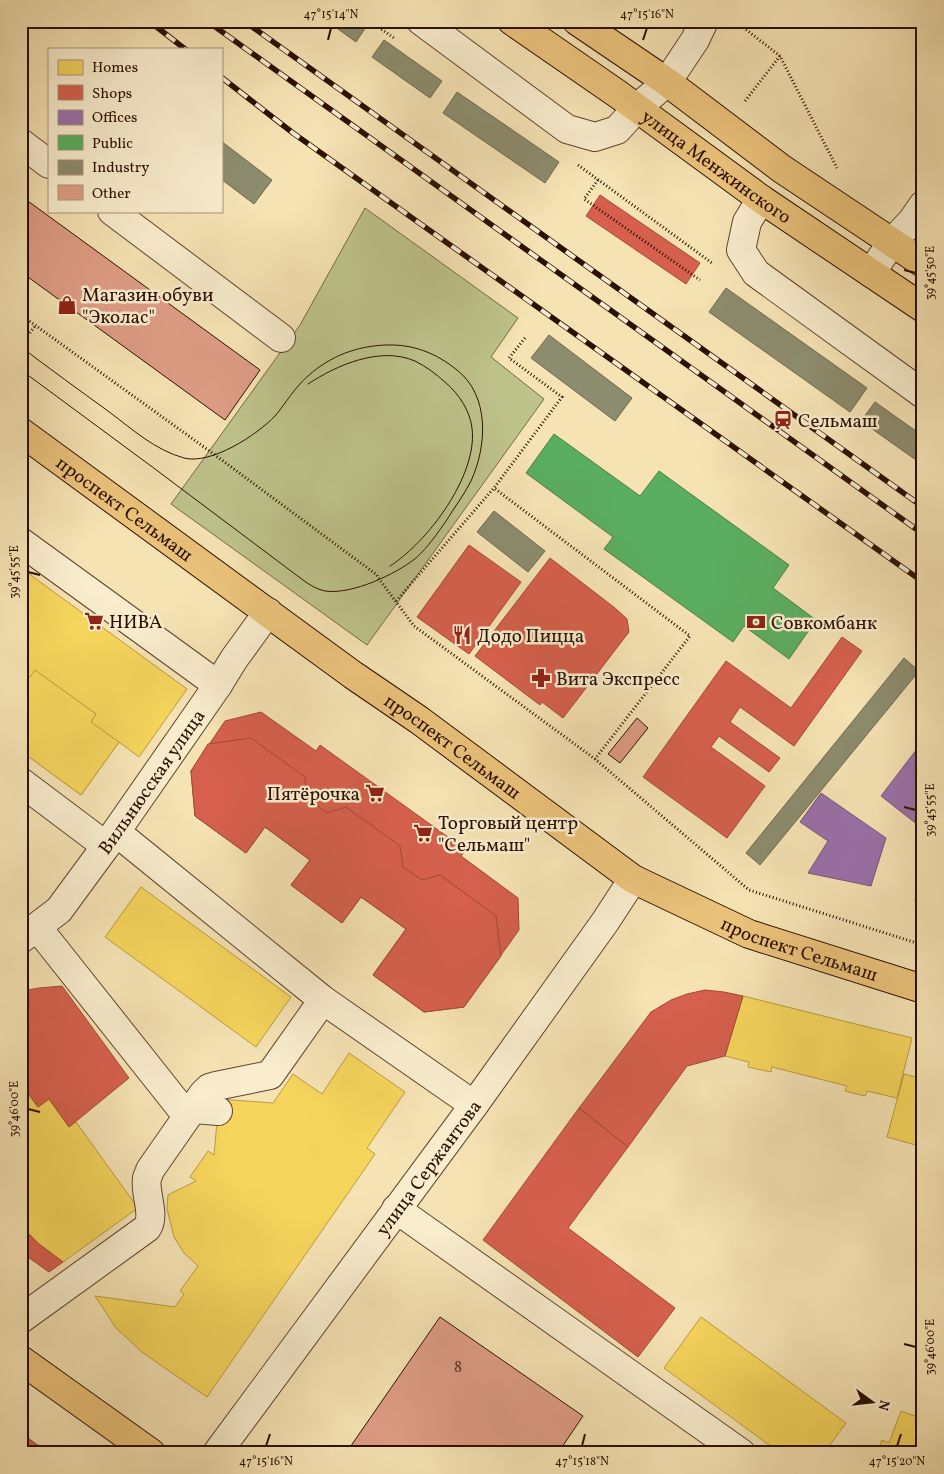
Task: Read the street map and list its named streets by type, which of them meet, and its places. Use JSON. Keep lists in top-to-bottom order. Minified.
{"streets":{"main road":["улица Менжинского","проспект Сельмаш"],"street":["Вильнюсская улица","улица Сержантова"]},"crossings":[["проспект Сельмаш","Вильнюсская улица"],["проспект Сельмаш","улица Сержантова"]],"places":{"shop":["Магазин обуви \"Эколас\""],"station":["Сельмаш"],"supermarket":["НИВА","Пятёрочка","Торговый центр \"Сельмаш\""],"bank":["Совкомбанк"],"restaurant":["Додо Пицца"],"pharmacy":["Вита Экспресс"]},"house_numbers":["8"],"legend":["Homes","Shops","Offices","Public","Industry","Other"],"north":"right","coordinates":["47°15'14\"N","47°15'16\"N","39°45'50\"E","39°45'55\"E","39°46'00\"E","47°15'18\"N","47°15'20\"N"]}
